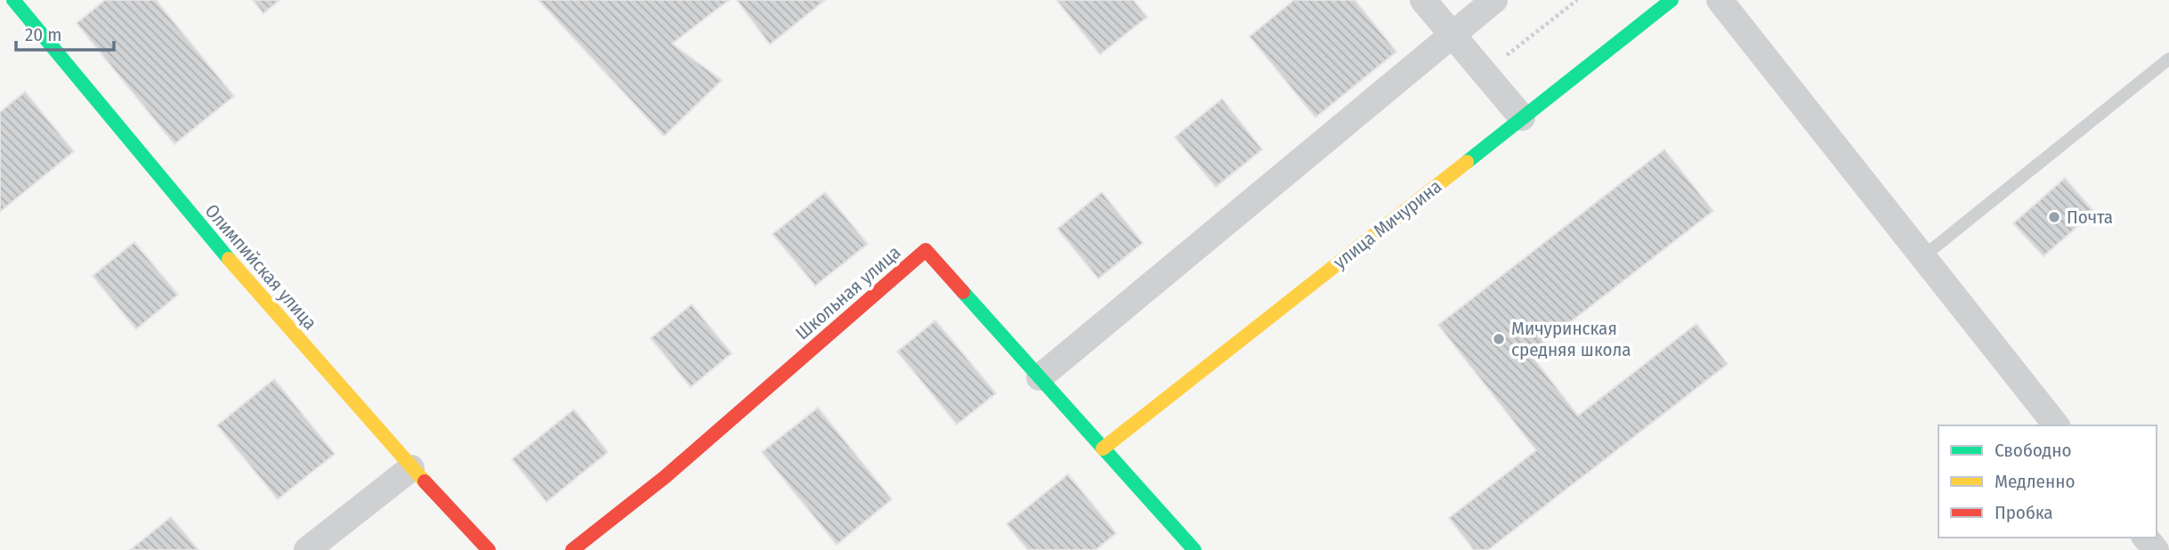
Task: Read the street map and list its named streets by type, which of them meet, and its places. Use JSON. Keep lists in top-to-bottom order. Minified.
{"streets":{"street":["улица Мичурина","Олимпийская улица","Школьная улица"]},"crossings":[["улица Мичурина","Школьная улица"]],"places":["Почта","Мичуринская средняя школа"],"legend":["Свободно","Медленно","Пробка"],"scale_bar":"20 m"}
